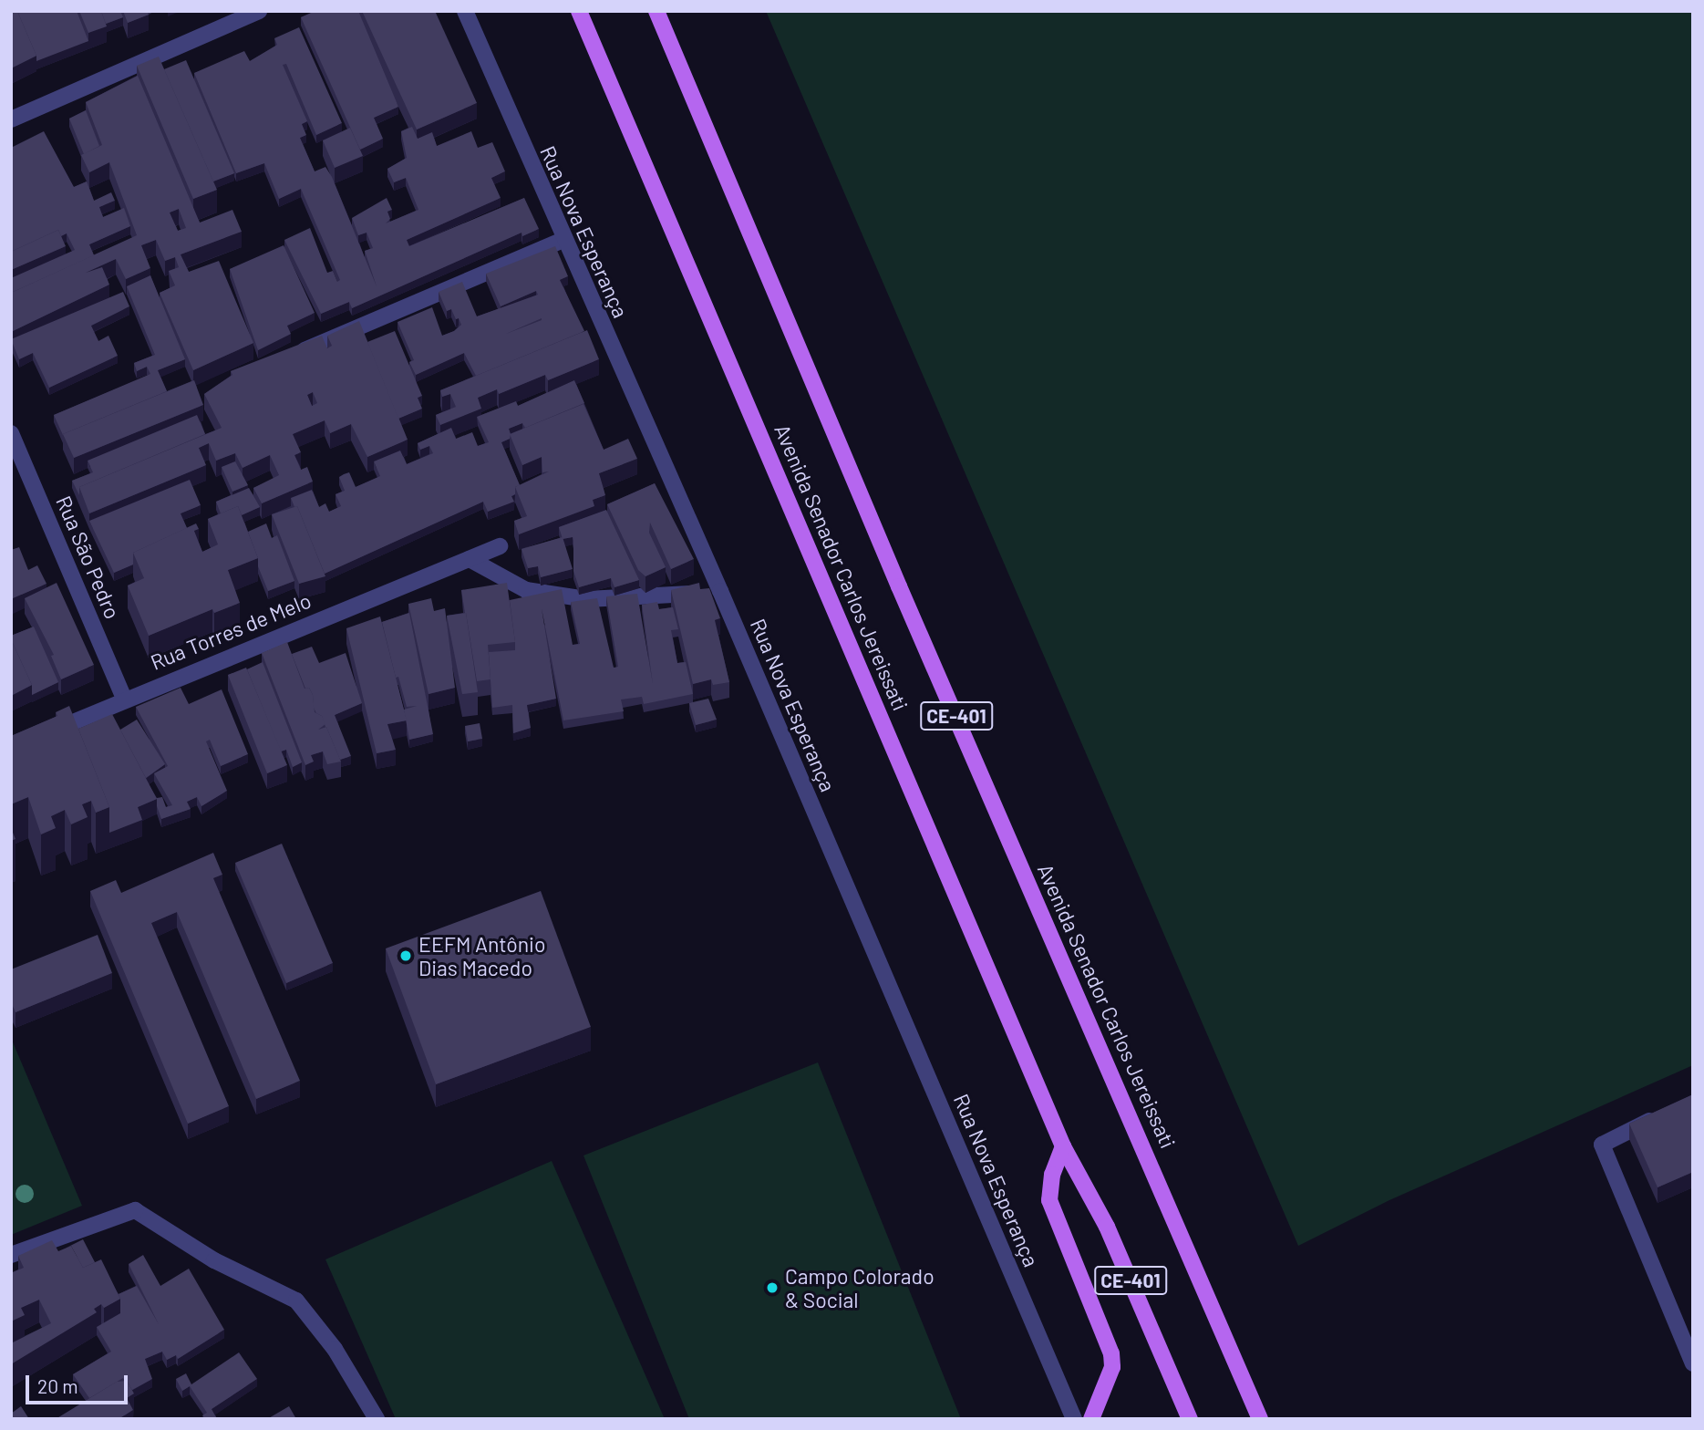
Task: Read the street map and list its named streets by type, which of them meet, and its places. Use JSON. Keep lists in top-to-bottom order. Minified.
{"streets":{"main road":["Avenida Senador Carlos Jereissati","CE-401"],"street":["Rua Nova Esperança","Rua São Pedro","Rua Torres de Melo"]},"crossings":[["Rua São Pedro","Rua Torres de Melo"]],"places":["EEFM Antônio Dias Macedo","Campo Colorado & Social"],"scale_bar":"20 m"}
